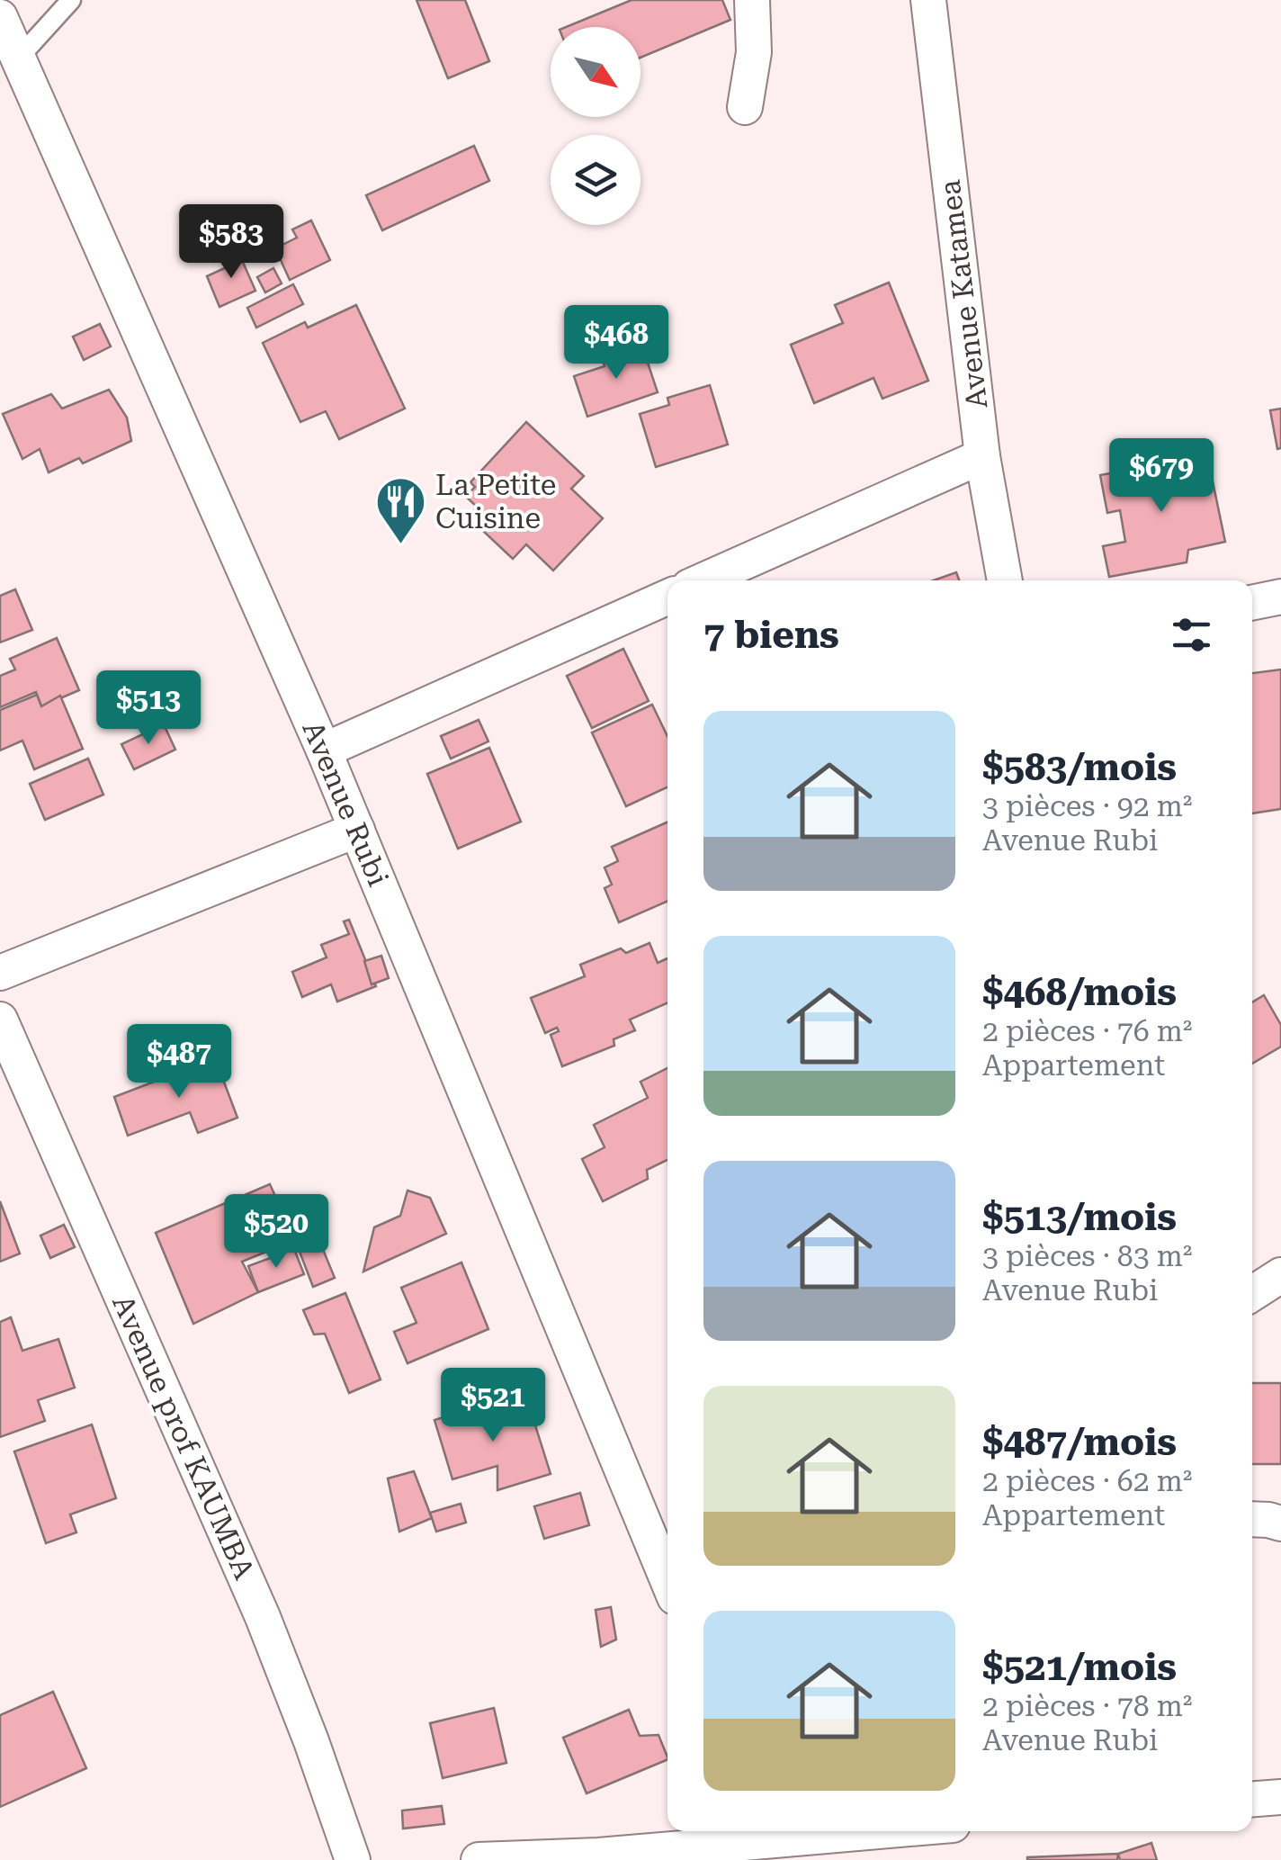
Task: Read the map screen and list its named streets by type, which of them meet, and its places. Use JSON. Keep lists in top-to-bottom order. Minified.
{"streets":{"street":["Avenue Katamea","Avenue Rubi","Avenue prof KAUMBA"]},"places":{"restaurant":["La Petite Cuisine"]},"north":"bottom right","page":{"price":["$583","$468","$679","$513","$487","$520","$521"],"heading":"7 biens","list":[{"name":"$583/mois","note":"3 pièces · 92 m² · Avenue Rubi"},{"name":"$468/mois","note":"2 pièces · 76 m² · Appartement"},{"name":"$513/mois","note":"3 pièces · 83 m² · Avenue Rubi"},{"name":"$487/mois","note":"2 pièces · 62 m² · Appartement"},{"name":"$521/mois","note":"2 pièces · 78 m² · Avenue Rubi"}]}}
